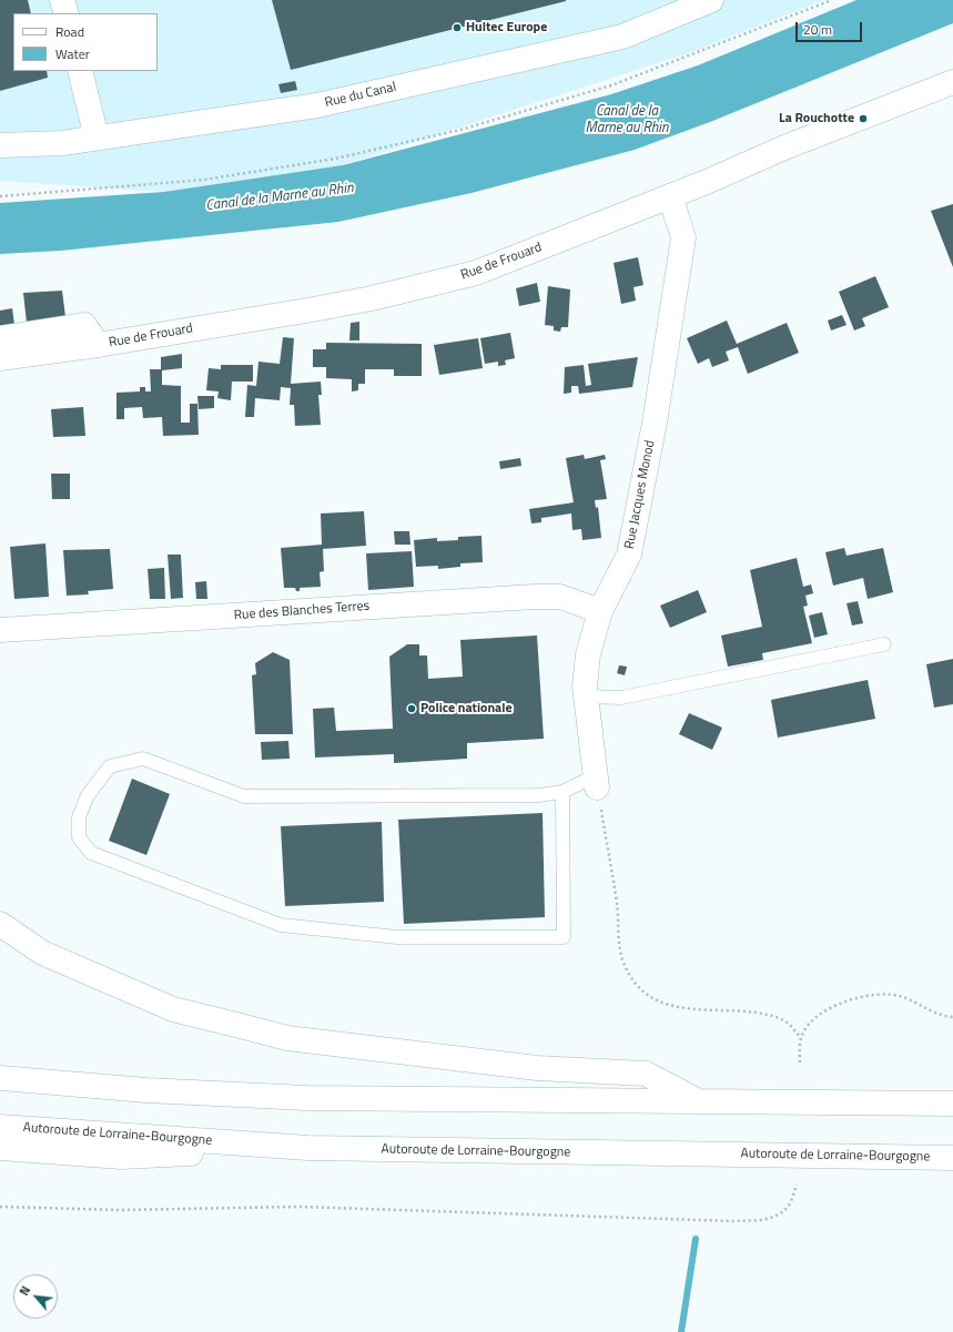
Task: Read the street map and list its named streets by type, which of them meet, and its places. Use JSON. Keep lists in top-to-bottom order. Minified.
{"streets":{"main road":["Rue du Canal","Rue de Frouard","Rue Jacques Monod","Rue des Blanches Terres","Autoroute de Lorraine-Bourgogne"]},"crossings":[["Rue de Frouard","Rue Jacques Monod"],["Rue Jacques Monod","Rue des Blanches Terres"]],"water":["Canal de la Marne au Rhin"],"places":["Hultec Europe","La Rouchotte","Police nationale"],"legend":["Road","Water"],"scale_bar":"20 m","north":"top left"}
